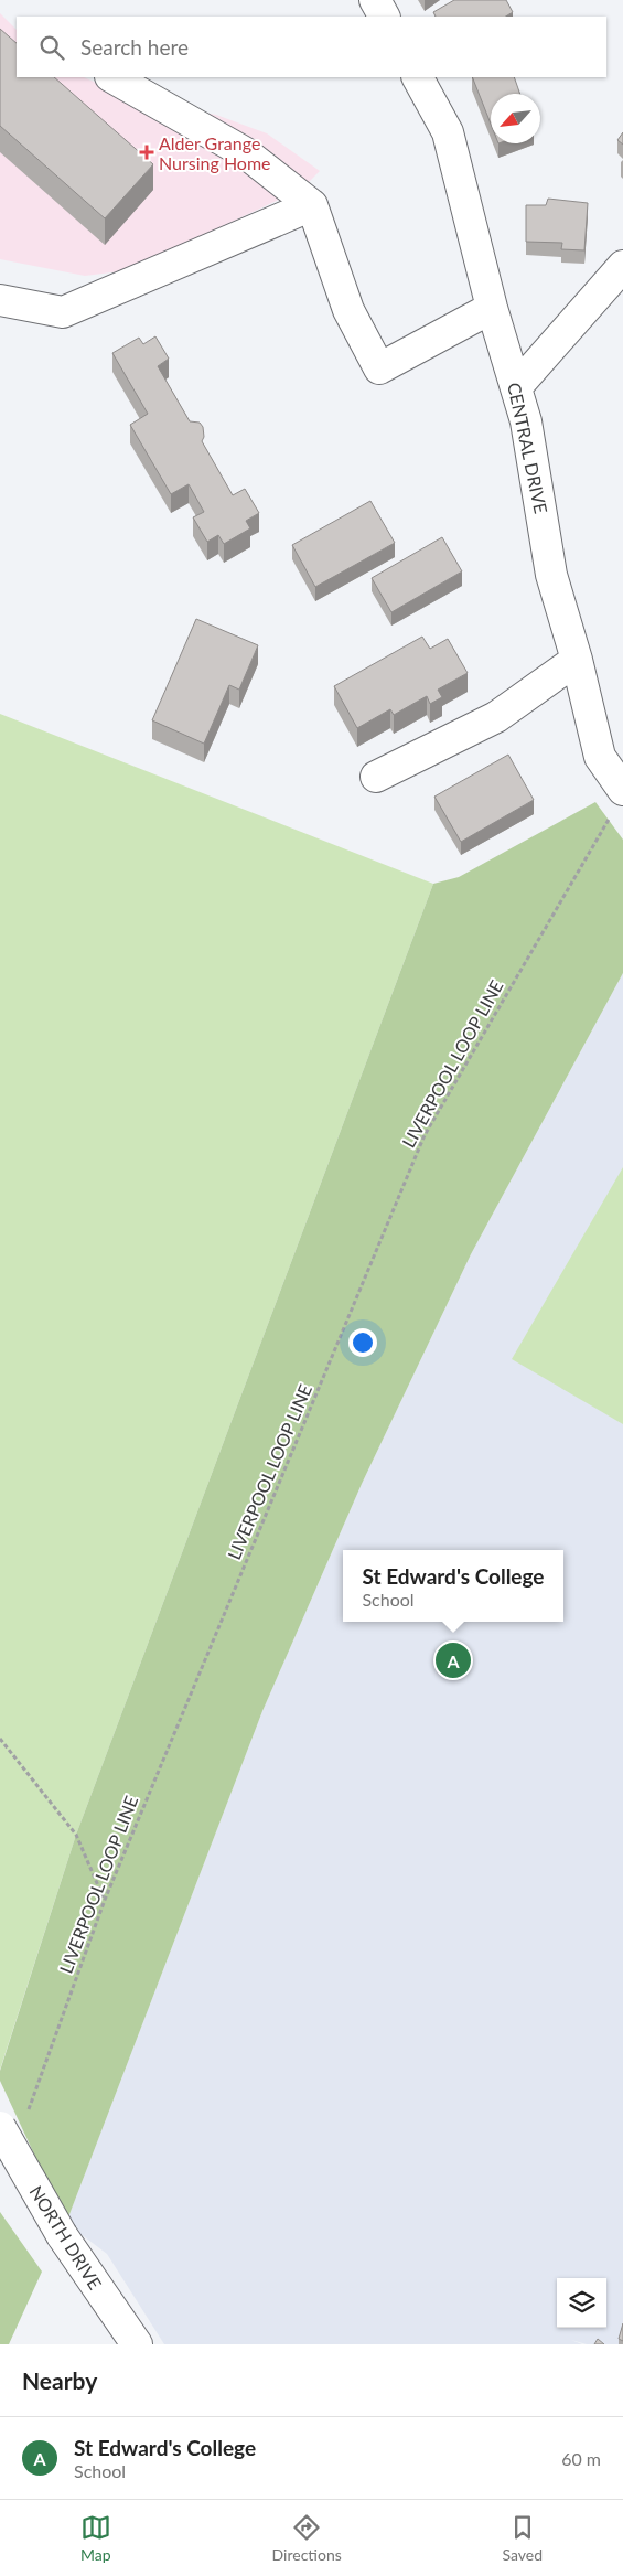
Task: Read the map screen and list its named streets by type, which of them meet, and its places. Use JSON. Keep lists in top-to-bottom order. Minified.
{"streets":{"street":["CENTRAL DRIVE","NORTH DRIVE"],"path":["LIVERPOOL LOOP LINE"]},"crossings":[["CENTRAL DRIVE","LIVERPOOL LOOP LINE"],["LIVERPOOL LOOP LINE","NORTH DRIVE"]],"places":{"health":["Alder Grange Nursing Home"]},"north":"bottom left","page":{"search":"Search here","popup":["St Edward's College","School"],"pins":"A","heading":"Nearby","list":[{"mark":"A","name":"St Edward's College","note":"School","value":"60 m"}],"nav":["Map","Directions","Saved"]}}
